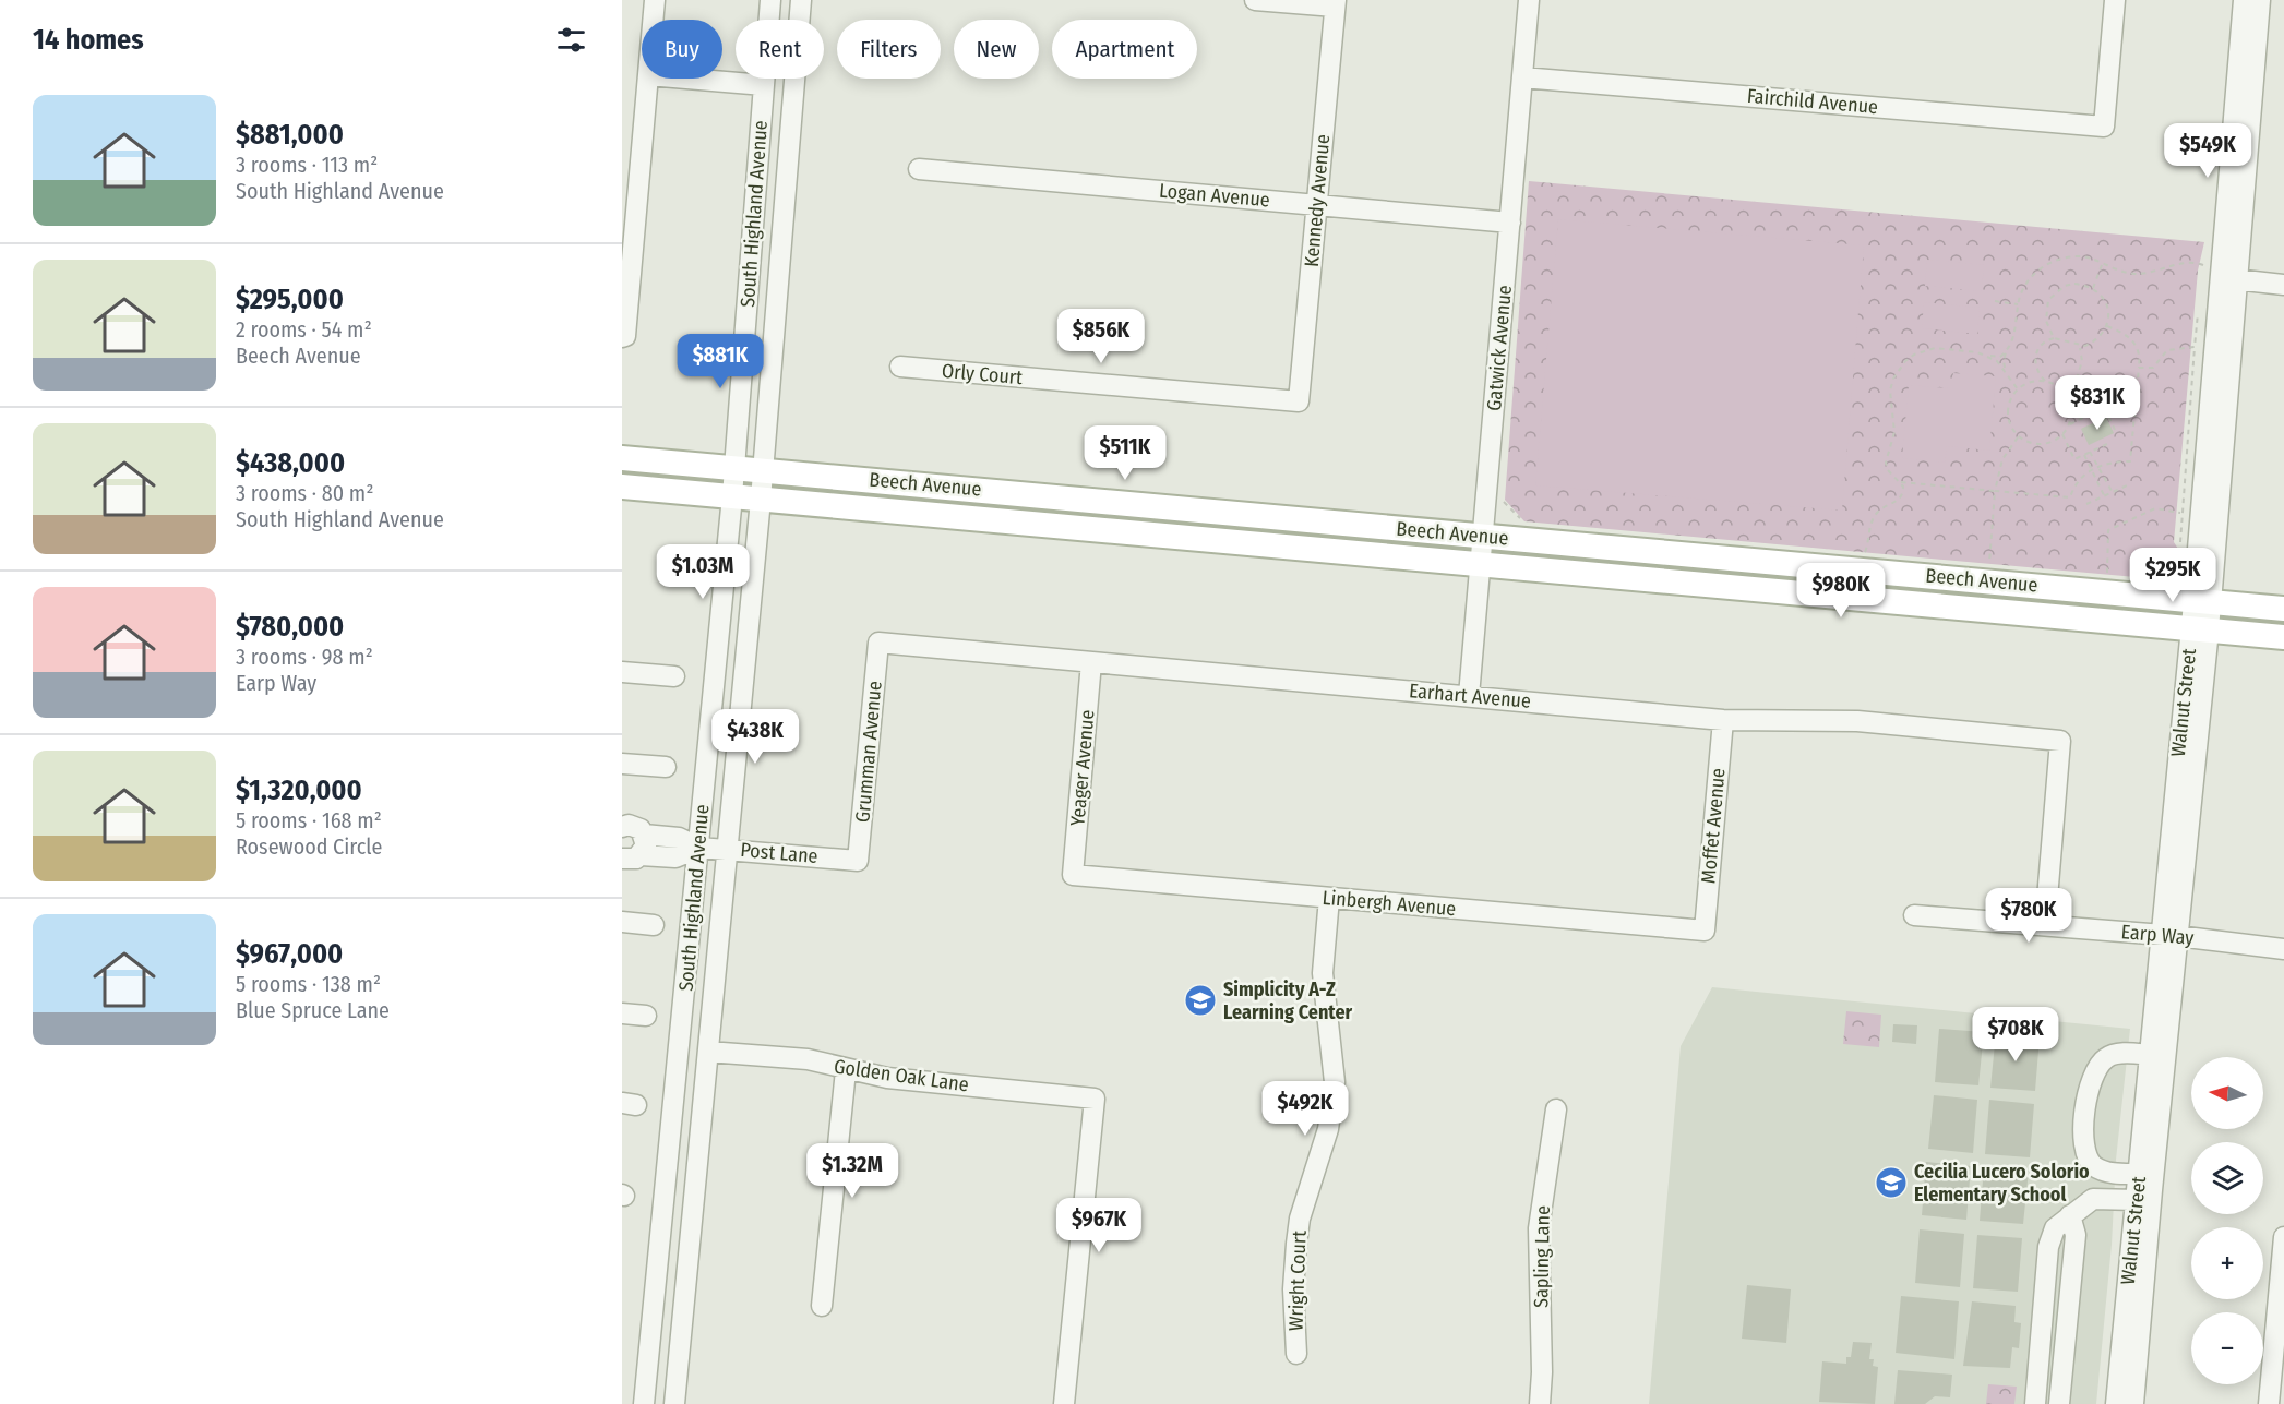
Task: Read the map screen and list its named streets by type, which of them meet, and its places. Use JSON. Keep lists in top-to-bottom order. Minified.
{"streets":{"main road":["Beech Avenue"],"street":["Fairchild Avenue","Logan Avenue","Kennedy Avenue","South Highland Avenue","Gatwick Avenue","Orly Court","Earhart Avenue","Walnut Street","Grumman Avenue","Yeager Avenue","Moffet Avenue","Post Lane","Linbergh Avenue","Earp Way","Golden Oak Lane","Sapling Lane","Wright Court"]},"crossings":[["Fairchild Avenue","Gatwick Avenue"],["Logan Avenue","Kennedy Avenue"],["Logan Avenue","Gatwick Avenue"],["Kennedy Avenue","Orly Court"],["South Highland Avenue","Beech Avenue"],["South Highland Avenue","Post Lane"],["South Highland Avenue","Golden Oak Lane"],["Gatwick Avenue","Beech Avenue"],["Gatwick Avenue","Earhart Avenue"],["Beech Avenue","Walnut Street"],["Earhart Avenue","Grumman Avenue"],["Earhart Avenue","Yeager Avenue"],["Earhart Avenue","Moffet Avenue"],["Earhart Avenue","Earp Way"],["Walnut Street","Earp Way"],["Grumman Avenue","Post Lane"],["Yeager Avenue","Linbergh Avenue"],["Moffet Avenue","Linbergh Avenue"],["Linbergh Avenue","Wright Court"]],"places":{"school or university":["Simplicity A-Z Learning Center","Cecilia Lucero Solorio Elementary School"]},"north":"left","page":{"heading":"14 homes","chip":["Buy","Rent","Filters","New","Apartment"],"list":[{"name":"$881,000","note":"3 rooms · 113 m² · South Highland Avenue"},{"name":"$295,000","note":"2 rooms · 54 m² · Beech Avenue"},{"name":"$438,000","note":"3 rooms · 80 m² · South Highland Avenue"},{"name":"$780,000","note":"3 rooms · 98 m² · Earp Way"},{"name":"$1,320,000","note":"5 rooms · 168 m² · Rosewood Circle"},{"name":"$967,000","note":"5 rooms · 138 m² · Blue Spruce Lane"}],"price":["$549K","$856K","$881K","$831K","$511K","$1.03M","$295K","$980K","$438K","$780K","$708K","$492K","$1.32M","$967K"],"map_buttons":["+","−"]}}
